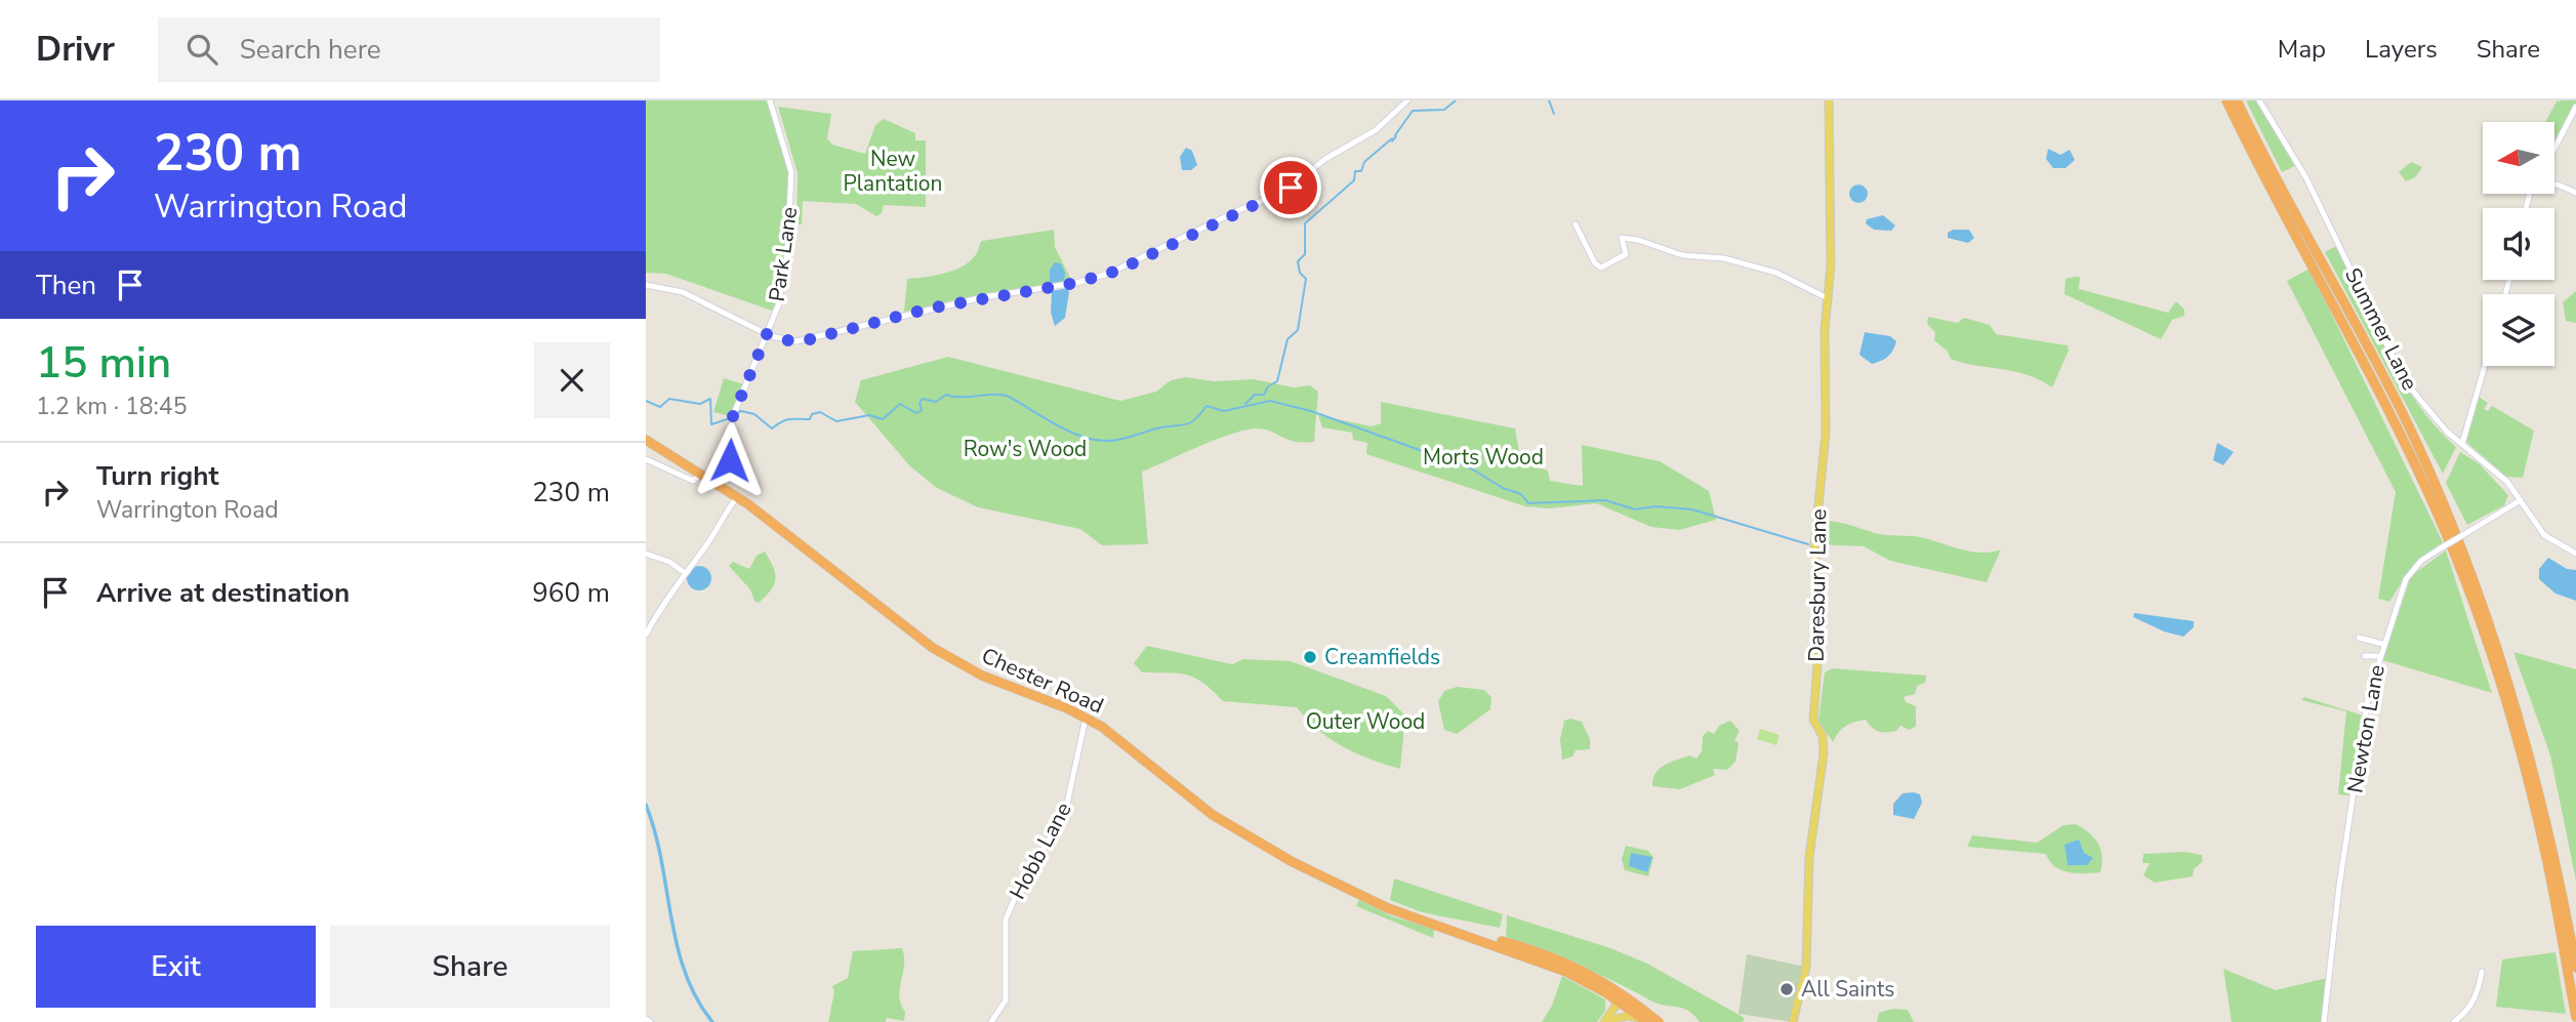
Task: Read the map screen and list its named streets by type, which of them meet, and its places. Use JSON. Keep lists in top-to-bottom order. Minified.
{"streets":{"highway":["Chester Road"],"main road":["Daresbury Lane"],"street":["Park Lane","Summer Lane","Newton Lane","Hobb Lane"]},"crossings":[["Park Lane","Chester Road"],["Summer Lane","Newton Lane"],["Chester Road","Hobb Lane"]],"parks":["New Plantation","Row's Wood","Morts Wood","Outer Wood"],"places":["Creamfields","All Saints"],"north":"left","page":{"header":"Drivr","search":"Search here","nav":["Map","Layers","Share"],"turn":["230 m","Warrington Road"],"then":"Then","heading":["15 min","1.2 km · 18:45"],"list":[{"name":"Turn right","note":"Warrington Road","value":"230 m"},{"name":"Arrive at destination","value":"960 m"}],"buttons":["Exit","Share"]}}
